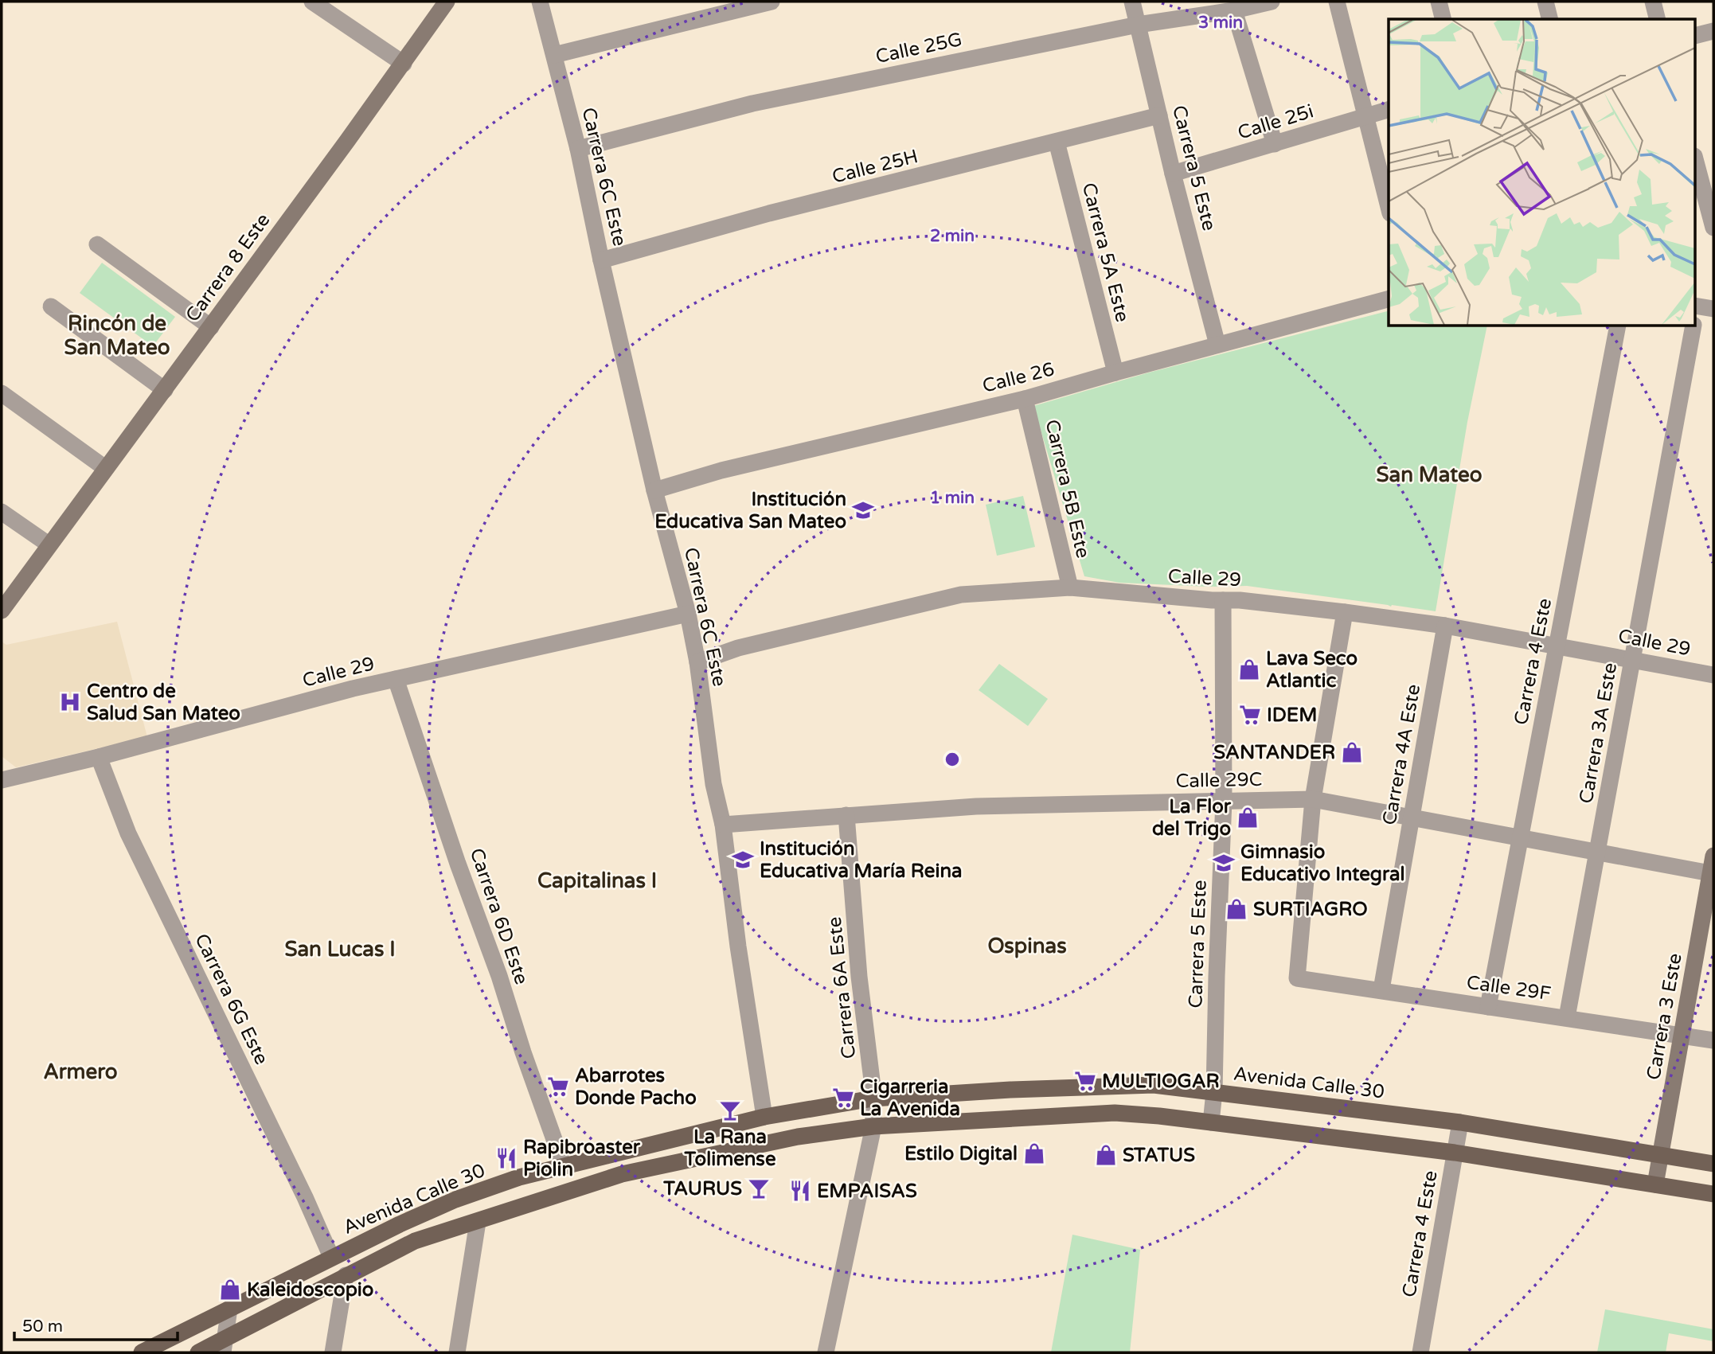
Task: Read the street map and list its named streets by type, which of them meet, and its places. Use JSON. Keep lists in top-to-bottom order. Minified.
{"streets":{"main road":["Carrera 8 Este","Carrera 3 Este","Avenida Calle 30"],"street":["Calle 25G","Calle 25i","Calle 25H","Carrera 5 Este","Carrera 6C Este","Carrera 5A Este","Calle 26","Carrera 5B Este","Calle 29","Carrera 4 Este","Carrera 3A Este","Carrera 4A Este","Calle 29C","Carrera 6D Este","Carrera 6A Este","Calle 29F","Carrera 6G Este"]},"crossings":[["Calle 25G","Carrera 5 Este"],["Calle 25G","Carrera 6C Este"],["Calle 25i","Carrera 5 Este"],["Calle 25H","Carrera 5 Este"],["Calle 25H","Carrera 6C Este"],["Calle 25H","Carrera 5A Este"],["Carrera 5 Este","Calle 26"],["Carrera 5 Este","Calle 29"],["Carrera 5 Este","Calle 29C"],["Carrera 5 Este","Avenida Calle 30"],["Carrera 6C Este","Calle 26"],["Carrera 6C Este","Calle 29"],["Carrera 6C Este","Calle 29C"],["Carrera 6C Este","Avenida Calle 30"],["Carrera 5A Este","Calle 26"],["Calle 26","Carrera 5B Este"],["Carrera 5B Este","Calle 29"],["Calle 29","Carrera 4 Este"],["Calle 29","Carrera 3A Este"],["Calle 29","Carrera 4A Este"],["Calle 29","Carrera 6D Este"],["Calle 29","Carrera 6G Este"],["Carrera 4 Este","Calle 29C"],["Carrera 4 Este","Calle 29F"],["Carrera 4 Este","Avenida Calle 30"],["Carrera 3A Este","Calle 29C"],["Carrera 3A Este","Calle 29F"],["Carrera 4A Este","Calle 29C"],["Carrera 4A Este","Calle 29F"],["Calle 29C","Carrera 6A Este"],["Calle 29C","Calle 29F"],["Calle 29C","Carrera 3 Este"],["Carrera 6D Este","Avenida Calle 30"],["Carrera 6A Este","Avenida Calle 30"],["Calle 29F","Carrera 3 Este"],["Carrera 6G Este","Avenida Calle 30"],["Carrera 3 Este","Avenida Calle 30"]],"districts":["Rincón de San Mateo","San Mateo","Capitalinas I","Ospinas","San Lucas I","Armero"],"places":{"school or university":["Institución Educativa San Mateo","Institución Educativa María Reina","Gimnasio Educativo Integral"],"shop":["Lava Seco Atlantic","SANTANDER","La Flor del Trigo","SURTIAGRO","Estilo Digital","STATUS","Kaleidoscopio"],"hospital":["Centro de Salud San Mateo"],"supermarket":["IDEM","MULTIOGAR","Abarrotes Donde Pacho","Cigarreria La Avenida"],"bar":["La Rana Tolimense","TAURUS"],"restaurant":["Rapibroaster Piolin","EMPAISAS"]},"scale_bar":"50 m","rings":["3 min","2 min","1 min"]}
